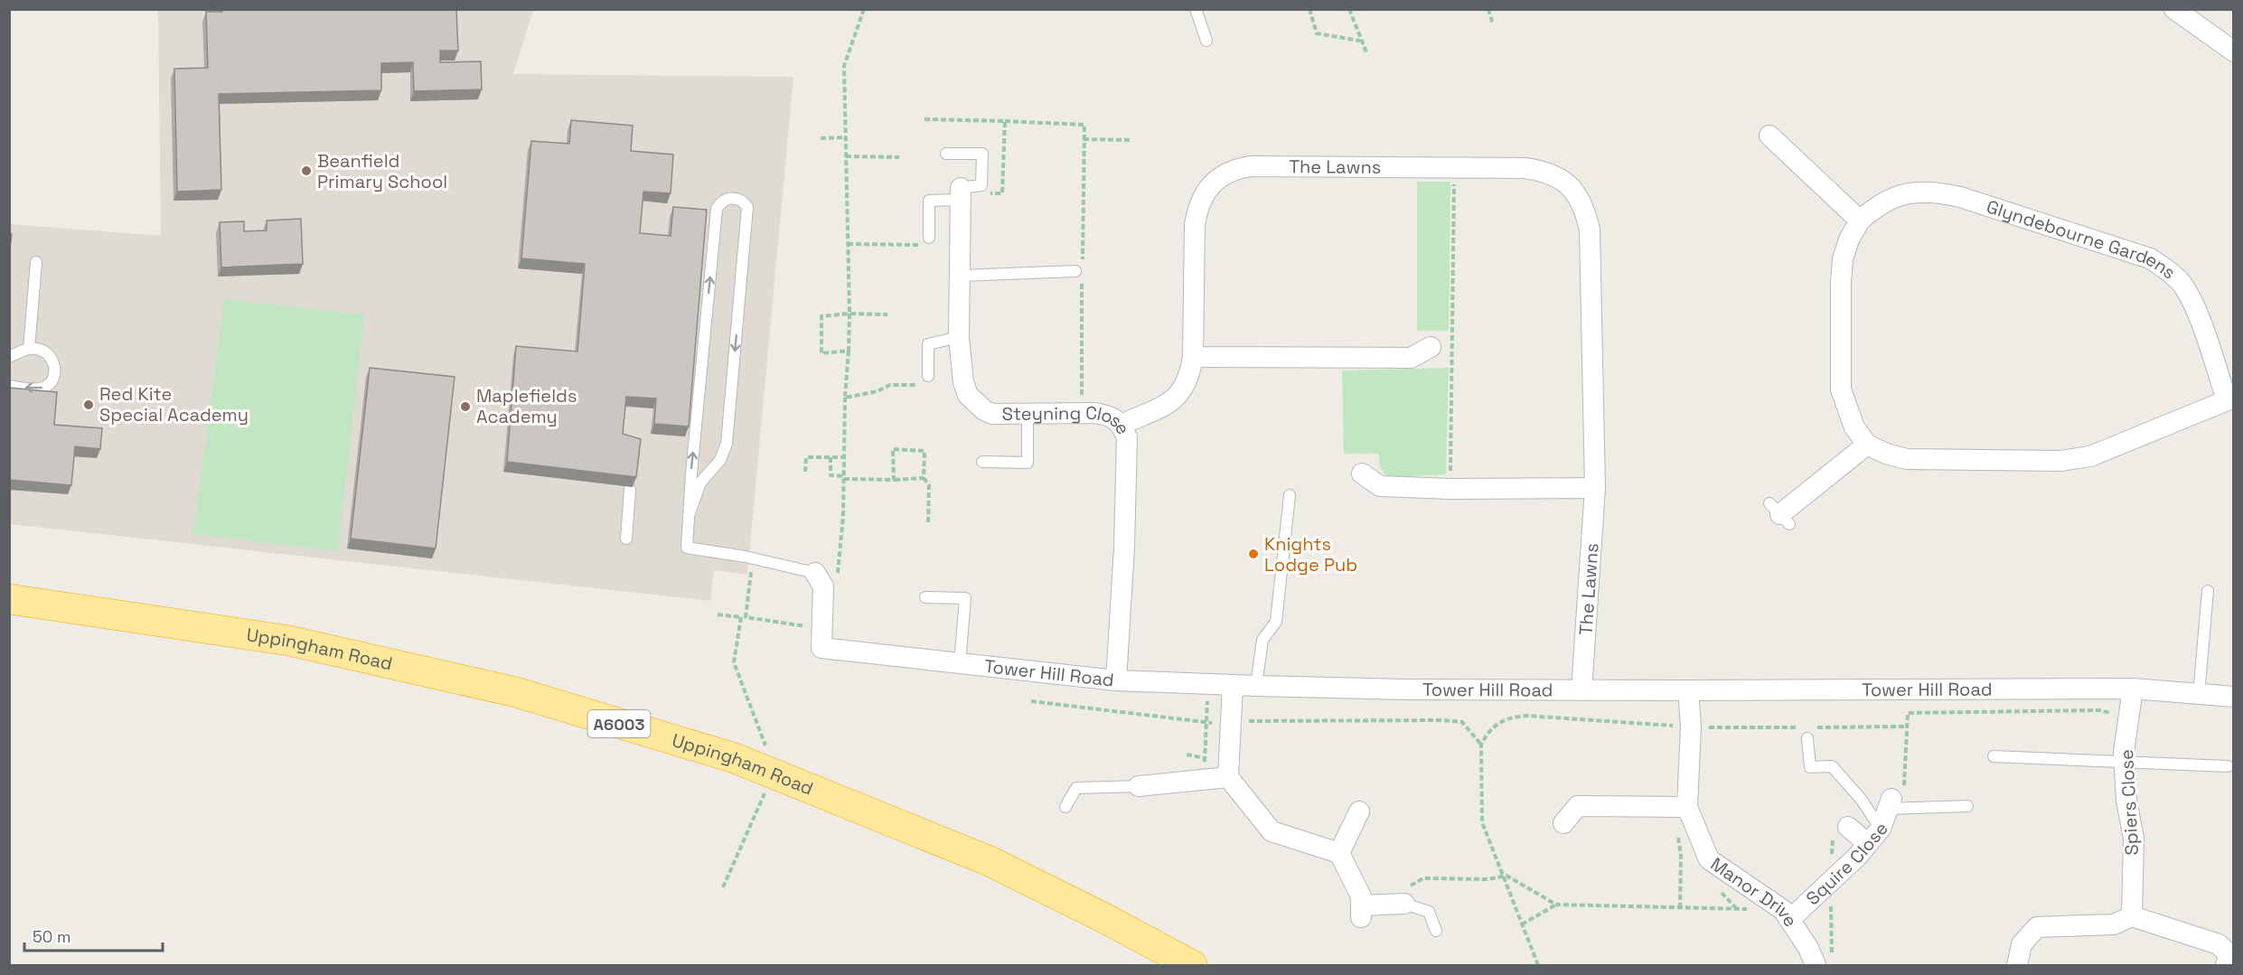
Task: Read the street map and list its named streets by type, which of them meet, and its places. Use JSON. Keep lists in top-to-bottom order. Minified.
{"streets":{"highway":["Uppingham Road","A6003"],"street":["The Lawns","Glyndebourne Gardens","Steyning Close","Tower Hill Road","Spiers Close","Squire Close","Manor Drive"]},"crossings":[["The Lawns","Steyning Close"],["The Lawns","Tower Hill Road"],["Steyning Close","Tower Hill Road"],["Tower Hill Road","Spiers Close"],["Tower Hill Road","Manor Drive"],["Squire Close","Manor Drive"]],"places":["Beanfield Primary School","Red Kite Special Academy","Maplefields Academy","Knights Lodge Pub"],"scale_bar":"50 m"}
